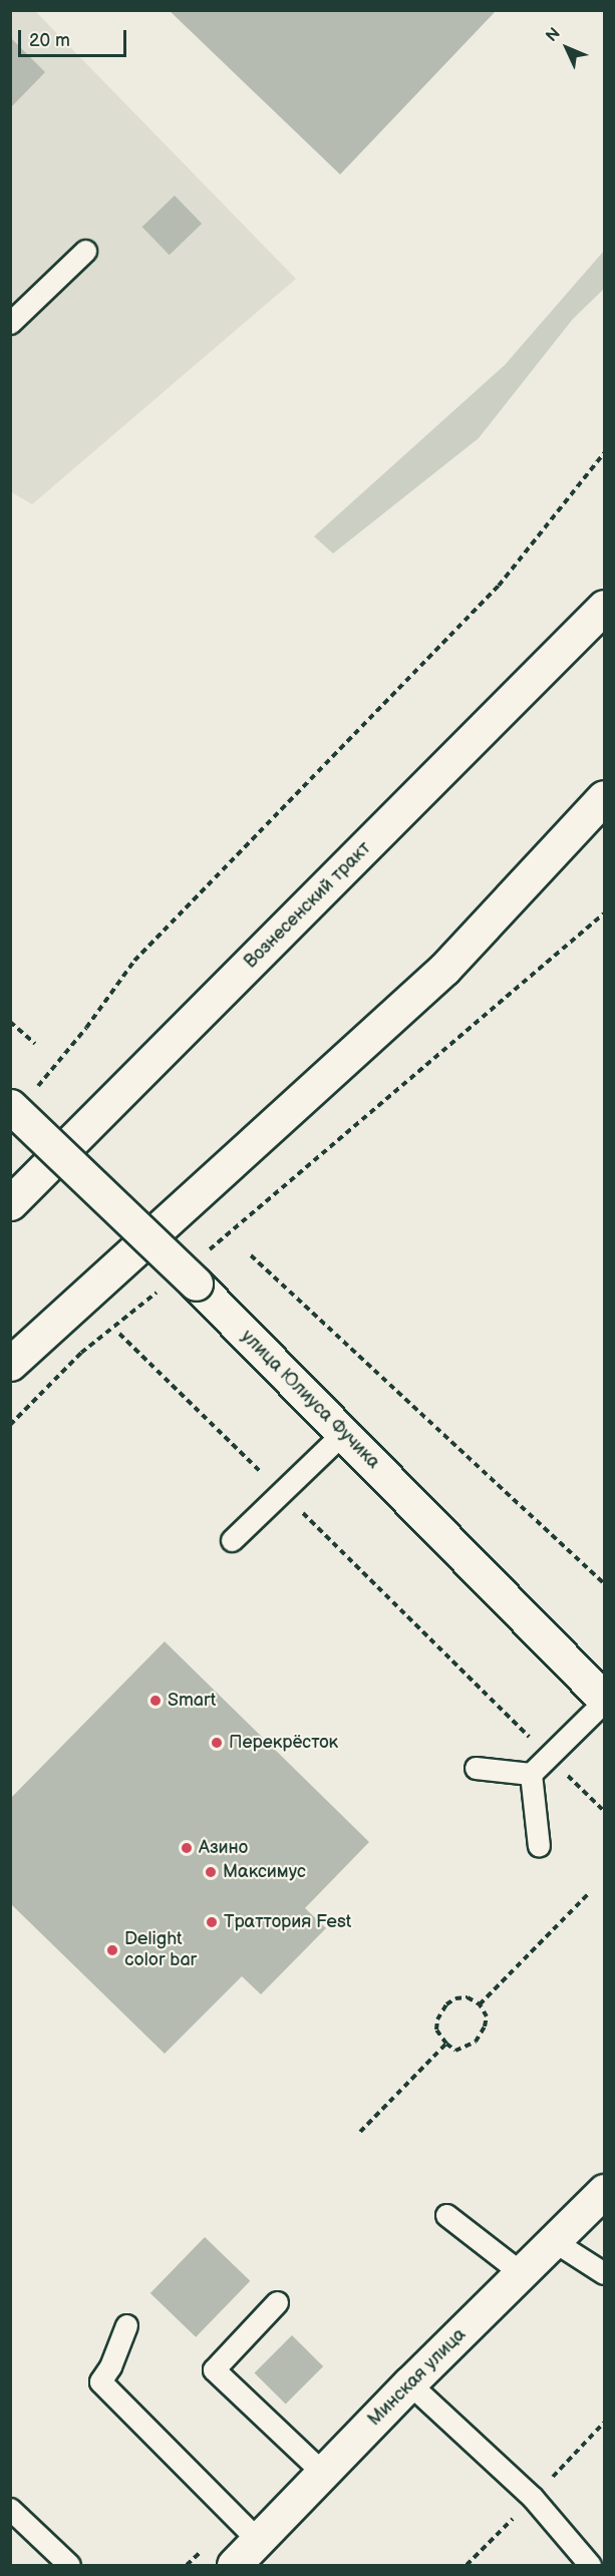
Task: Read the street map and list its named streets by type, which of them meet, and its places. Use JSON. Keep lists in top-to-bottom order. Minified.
{"streets":{"main road":["Вознесенский тракт","улица Юлиуса Фучика","Минская улица"]},"places":["Smart","Перекрёсток","Азино","Максимус","Траттория Fest","Delight color bar"],"scale_bar":"20 m","north":"top left"}
